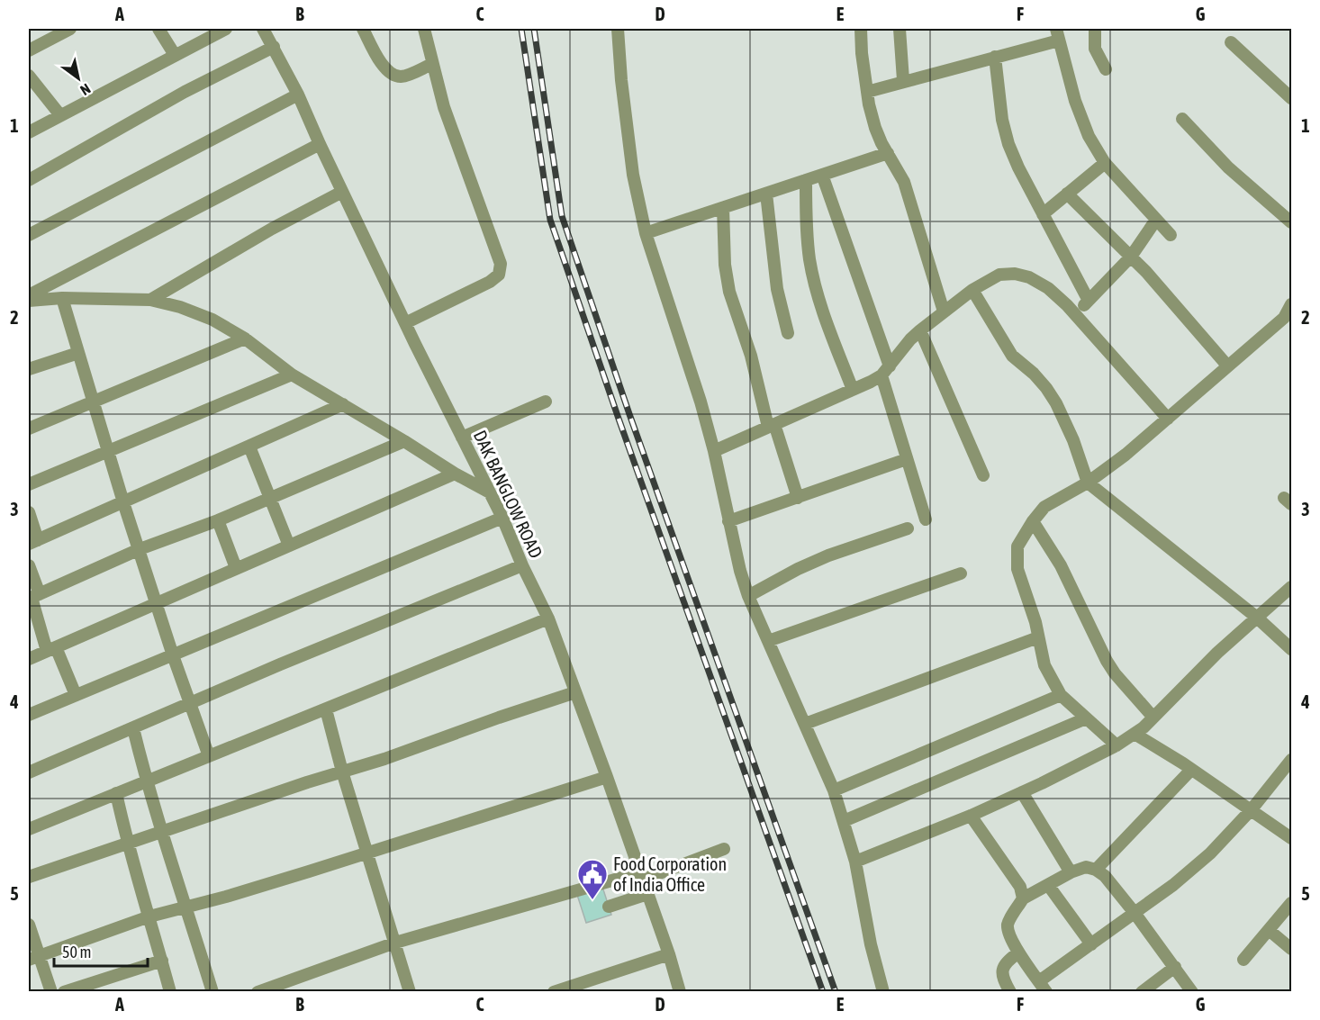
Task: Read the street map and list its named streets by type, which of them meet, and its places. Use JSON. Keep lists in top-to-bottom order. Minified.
{"streets":{"street":["DAK BANGLOW ROAD"]},"places":{"public building":["Food Corporation of India Office"]},"scale_bar":"50 m","north":"bottom right","grid":{"columns":["A","B","C","D","E","F","G"],"rows":["1","2","3","4","5"]}}
